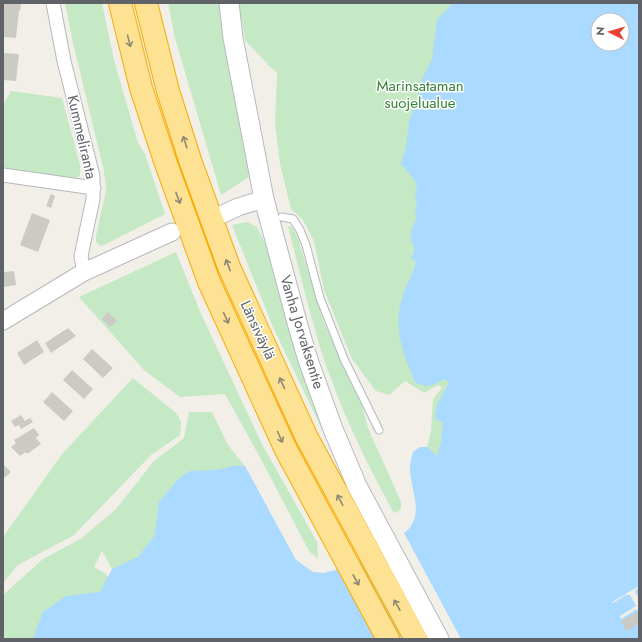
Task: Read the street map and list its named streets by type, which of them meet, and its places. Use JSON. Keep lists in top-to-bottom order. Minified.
{"streets":{"highway":["Länsiväylä"],"main road":["Vanha Jorvaksentie"],"street":["Kummeliranta"]},"parks":["Marinsataman suojelualue"],"north":"left"}
